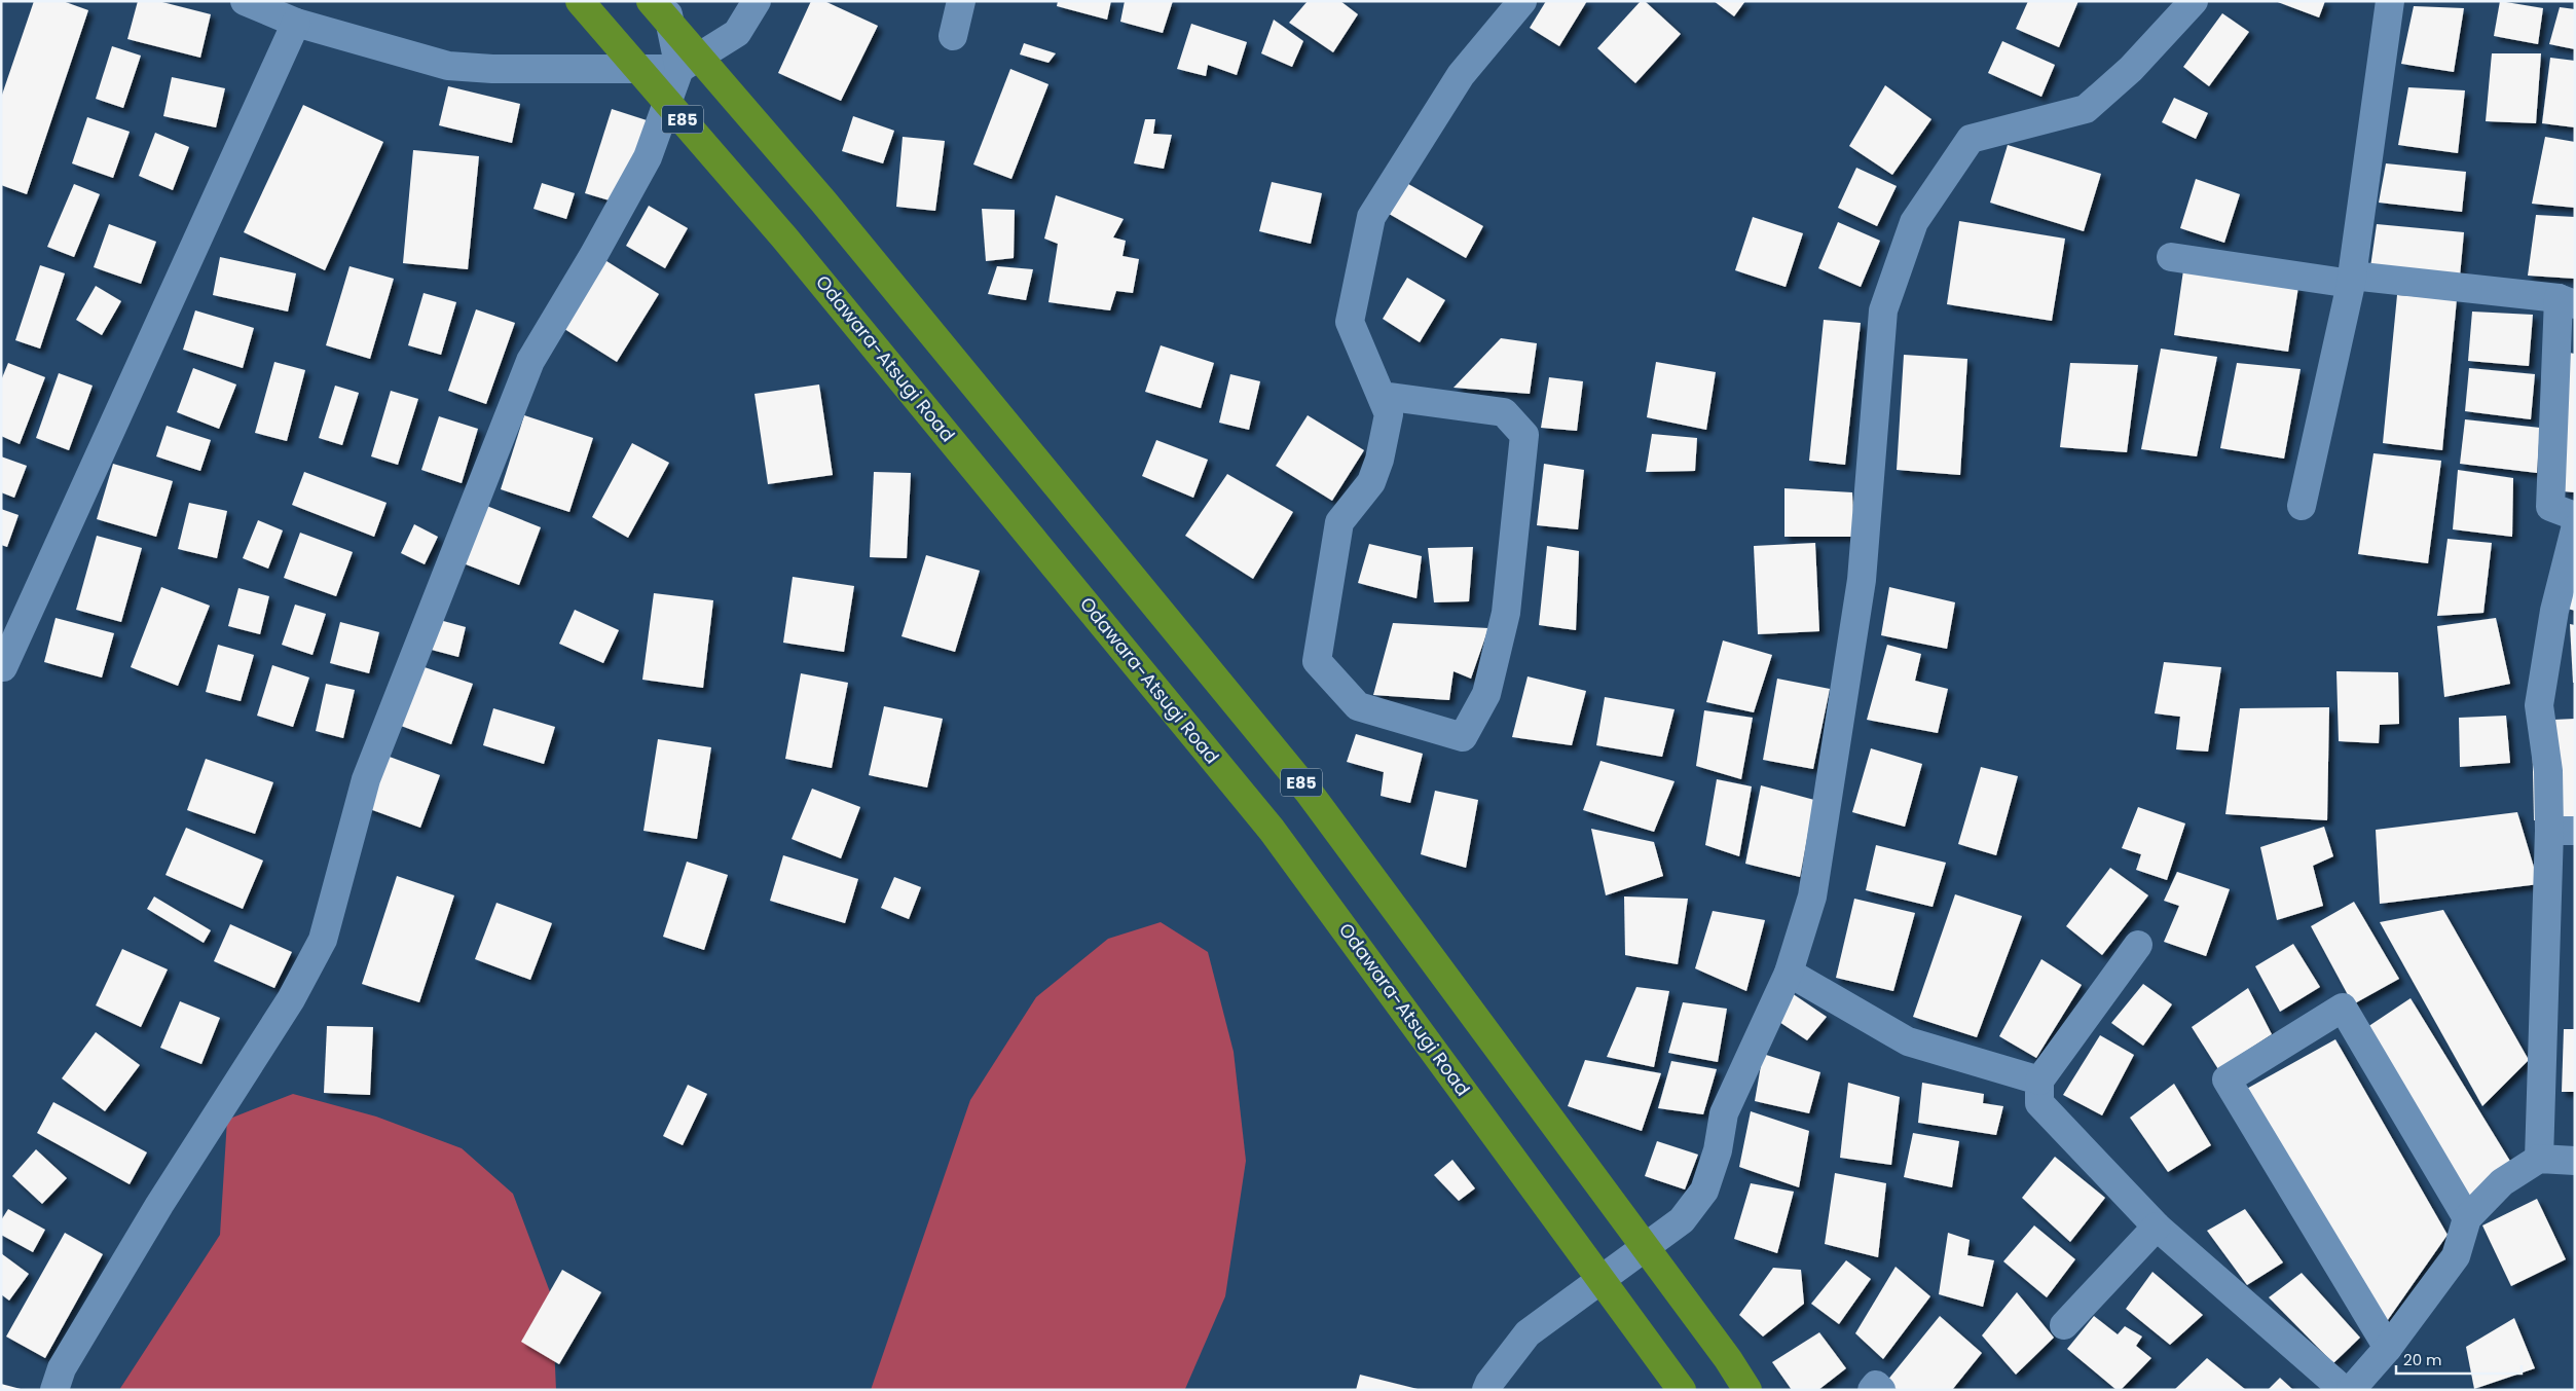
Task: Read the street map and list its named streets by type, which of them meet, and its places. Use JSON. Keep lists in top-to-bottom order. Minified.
{"streets":{"highway":["E85","Odawara-Atsugi Road"]},"scale_bar":"20 m"}
